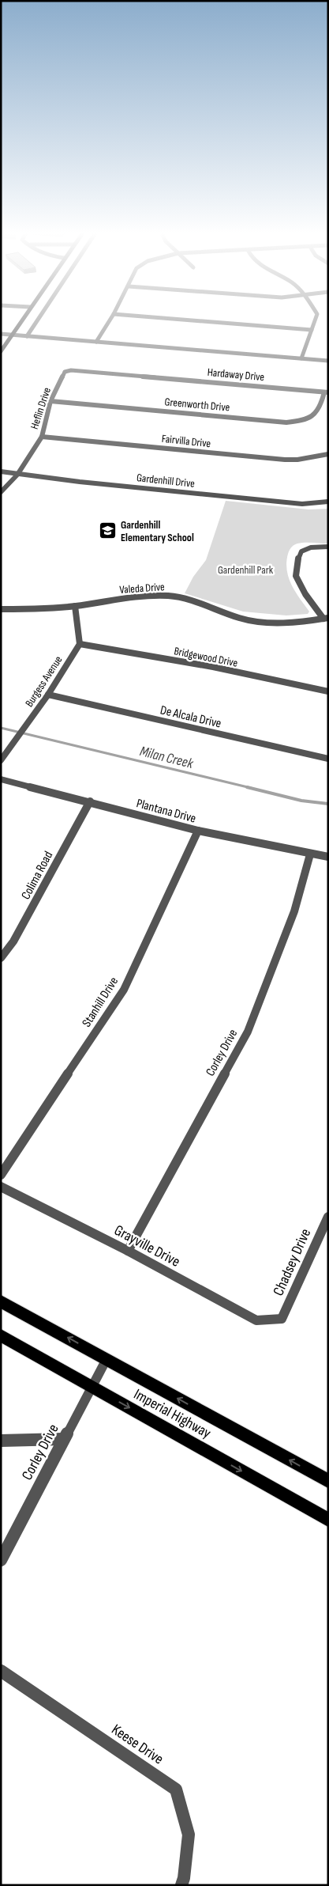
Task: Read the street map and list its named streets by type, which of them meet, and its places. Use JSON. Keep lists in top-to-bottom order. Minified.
{"streets":{"main road":["Imperial Highway"],"street":["Hardaway Drive","Greenworth Drive","Heflin Drive","Fairvilla Drive","Gardenhill Drive","Valeda Drive","Bridgewood Drive","Burgess Avenue","De Alcala Drive","Plantana Drive","Colima Road","Stanhill Drive","Corley Drive","Grayville Drive","Chadsey Drive","Keese Drive"]},"crossings":[["Hardaway Drive","Greenworth Drive"],["Hardaway Drive","Heflin Drive"],["Greenworth Drive","Heflin Drive"],["Heflin Drive","Fairvilla Drive"],["Heflin Drive","Gardenhill Drive"],["Bridgewood Drive","Burgess Avenue"],["Burgess Avenue","De Alcala Drive"],["Plantana Drive","Colima Road"],["Plantana Drive","Stanhill Drive"],["Plantana Drive","Corley Drive"],["Corley Drive","Grayville Drive"],["Corley Drive","Imperial Highway"],["Grayville Drive","Chadsey Drive"]],"water":["Milan Creek"],"parks":["Gardenhill Park"],"places":{"school or university":["Gardenhill Elementary School"]}}
